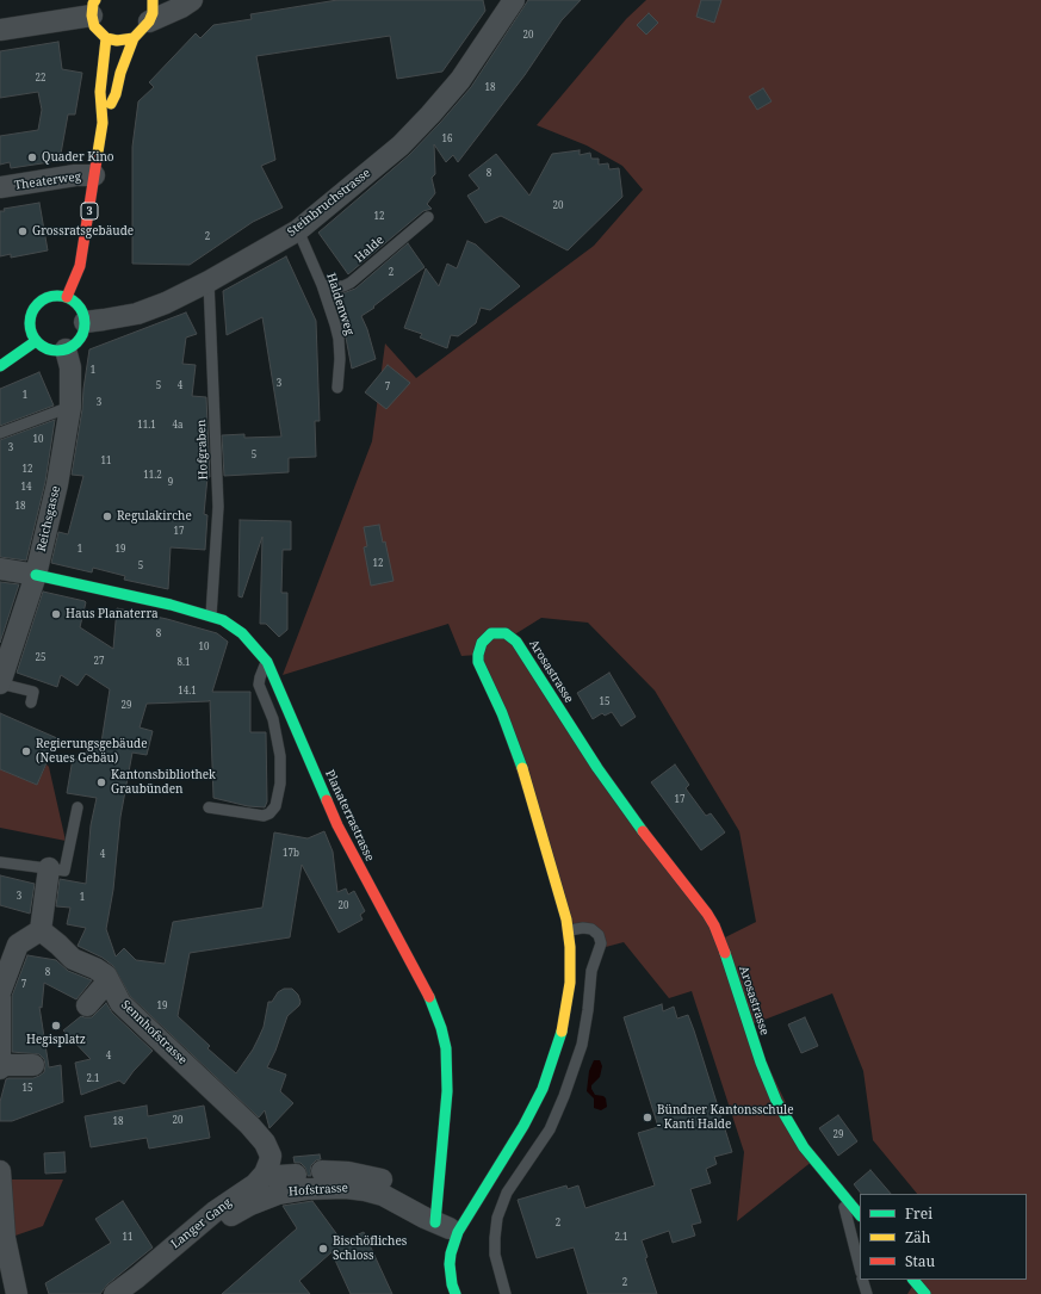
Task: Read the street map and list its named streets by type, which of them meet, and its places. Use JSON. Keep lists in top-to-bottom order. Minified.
{"streets":{"main road":["3","Arosastrasse","Planaterrastrasse"],"street":["Theaterweg","Steinbruchstrasse","Reichsgasse","Sennhofstrasse","Hofstrasse","Langer Gang"],"lane":["Halde","Haldenweg","Hofgraben"]},"crossings":[["Theaterweg","3"],["Steinbruchstrasse","3"],["Steinbruchstrasse","Haldenweg"],["Steinbruchstrasse","Hofgraben"],["Steinbruchstrasse","Reichsgasse"],["3","Reichsgasse"],["Halde","Haldenweg"],["Hofgraben","Planaterrastrasse"],["Reichsgasse","Planaterrastrasse"],["Arosastrasse","Hofstrasse"],["Planaterrastrasse","Hofstrasse"],["Sennhofstrasse","Langer Gang"],["Hofstrasse","Langer Gang"]],"places":["Quader Kino","Grossratsgebäude","Regulakirche","Haus Planaterra","Regierungsgebäude (Neues Gebäu)","Kantonsbibliothek Graubünden","Hegisplatz","Bündner Kantonsschule - Kanti Halde","Bischöfliches Schloss"],"house_numbers":["20","22","18","16","8","20","12","2","2","1","3","5","4","7","1","3","11.1","4a","10","3","5","11","12","11.2","9","14","18","17","1","19","12","5","8","10","25","27","8.1","14.1","15","29","17","17b","4","3","1","20","8","7","19","4","2.1","15","20","18","29","2","11","2.1","2"],"legend":["Frei","Zäh","Stau"]}
